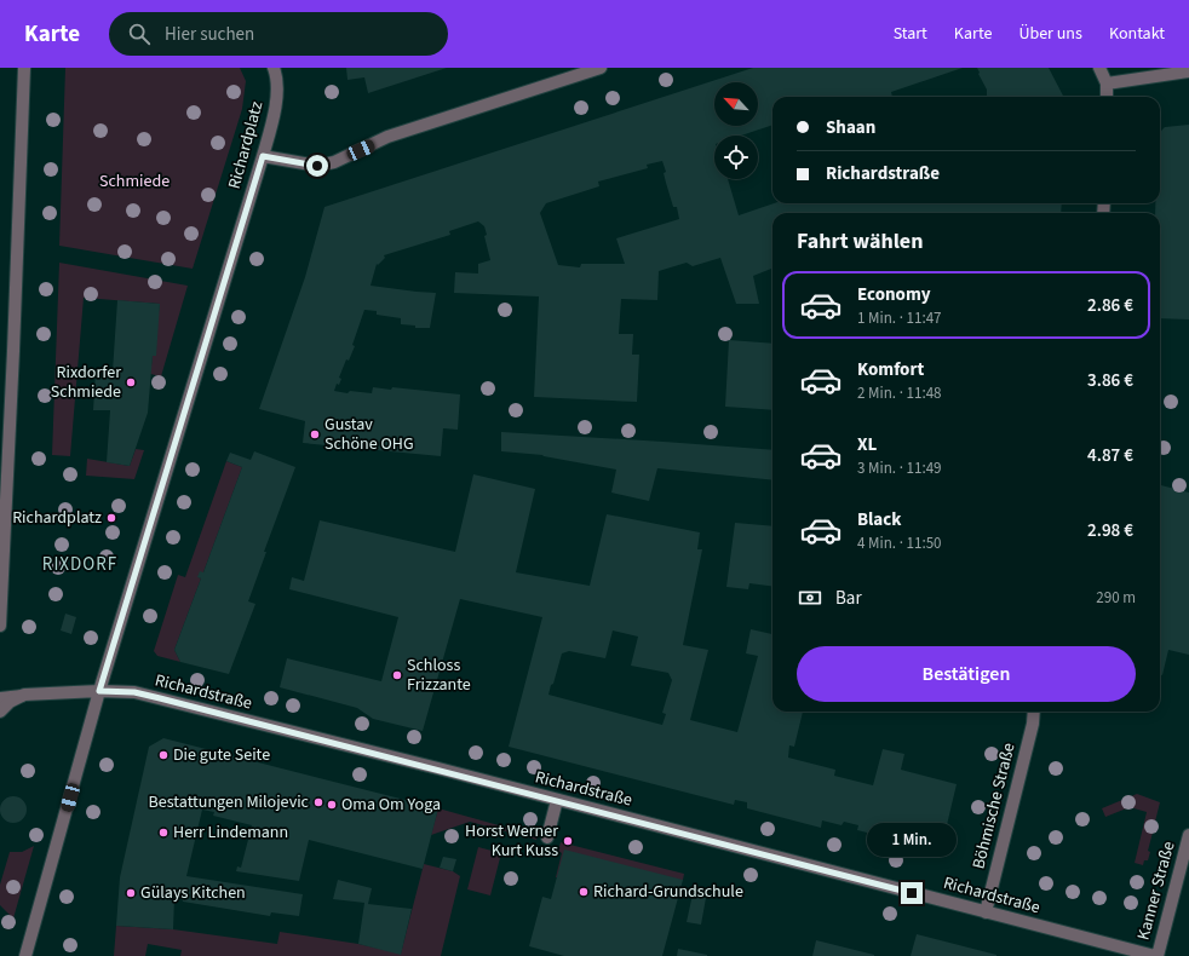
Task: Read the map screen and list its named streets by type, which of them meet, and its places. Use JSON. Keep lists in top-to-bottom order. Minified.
{"streets":{"street":["Richardplatz","Richardstraße","Böhmische Straße","Kanner Straße"]},"crossings":[["Richardplatz","Richardstraße"],["Richardstraße","Böhmische Straße"],["Richardstraße","Kanner Straße"]],"districts":["RIXDORF"],"parks":["Schmiede"],"places":["Rixdorfer Schmiede","Gustav Schöne OHG","Richardplatz","Schloss Frizzante","Die gute Seite","Bestattungen Milojevic","Oma Om Yoga","Herr Lindemann","Horst Werner Kurt Kuss","Richard-Grundschule","Gülays Kitchen"],"north":"top left","page":{"header":"Karte","search":"Hier suchen","nav":["Start","Karte","Über uns","Kontakt"],"banner":["Shaan","Richardstraße"],"heading":"Fahrt wählen","list":[{"name":"Economy","note":"1 Min. · 11:47","value":"2.86 €"},{"name":"Komfort","note":"2 Min. · 11:48","value":"3.86 €"},{"name":"XL","note":"3 Min. · 11:49","value":"4.87 €"},{"name":"Black","note":"4 Min. · 11:50","value":"2.98 €"}],"pay":["Bar","290 m"],"buttons":"Bestätigen","bubble":"1 Min."}}
